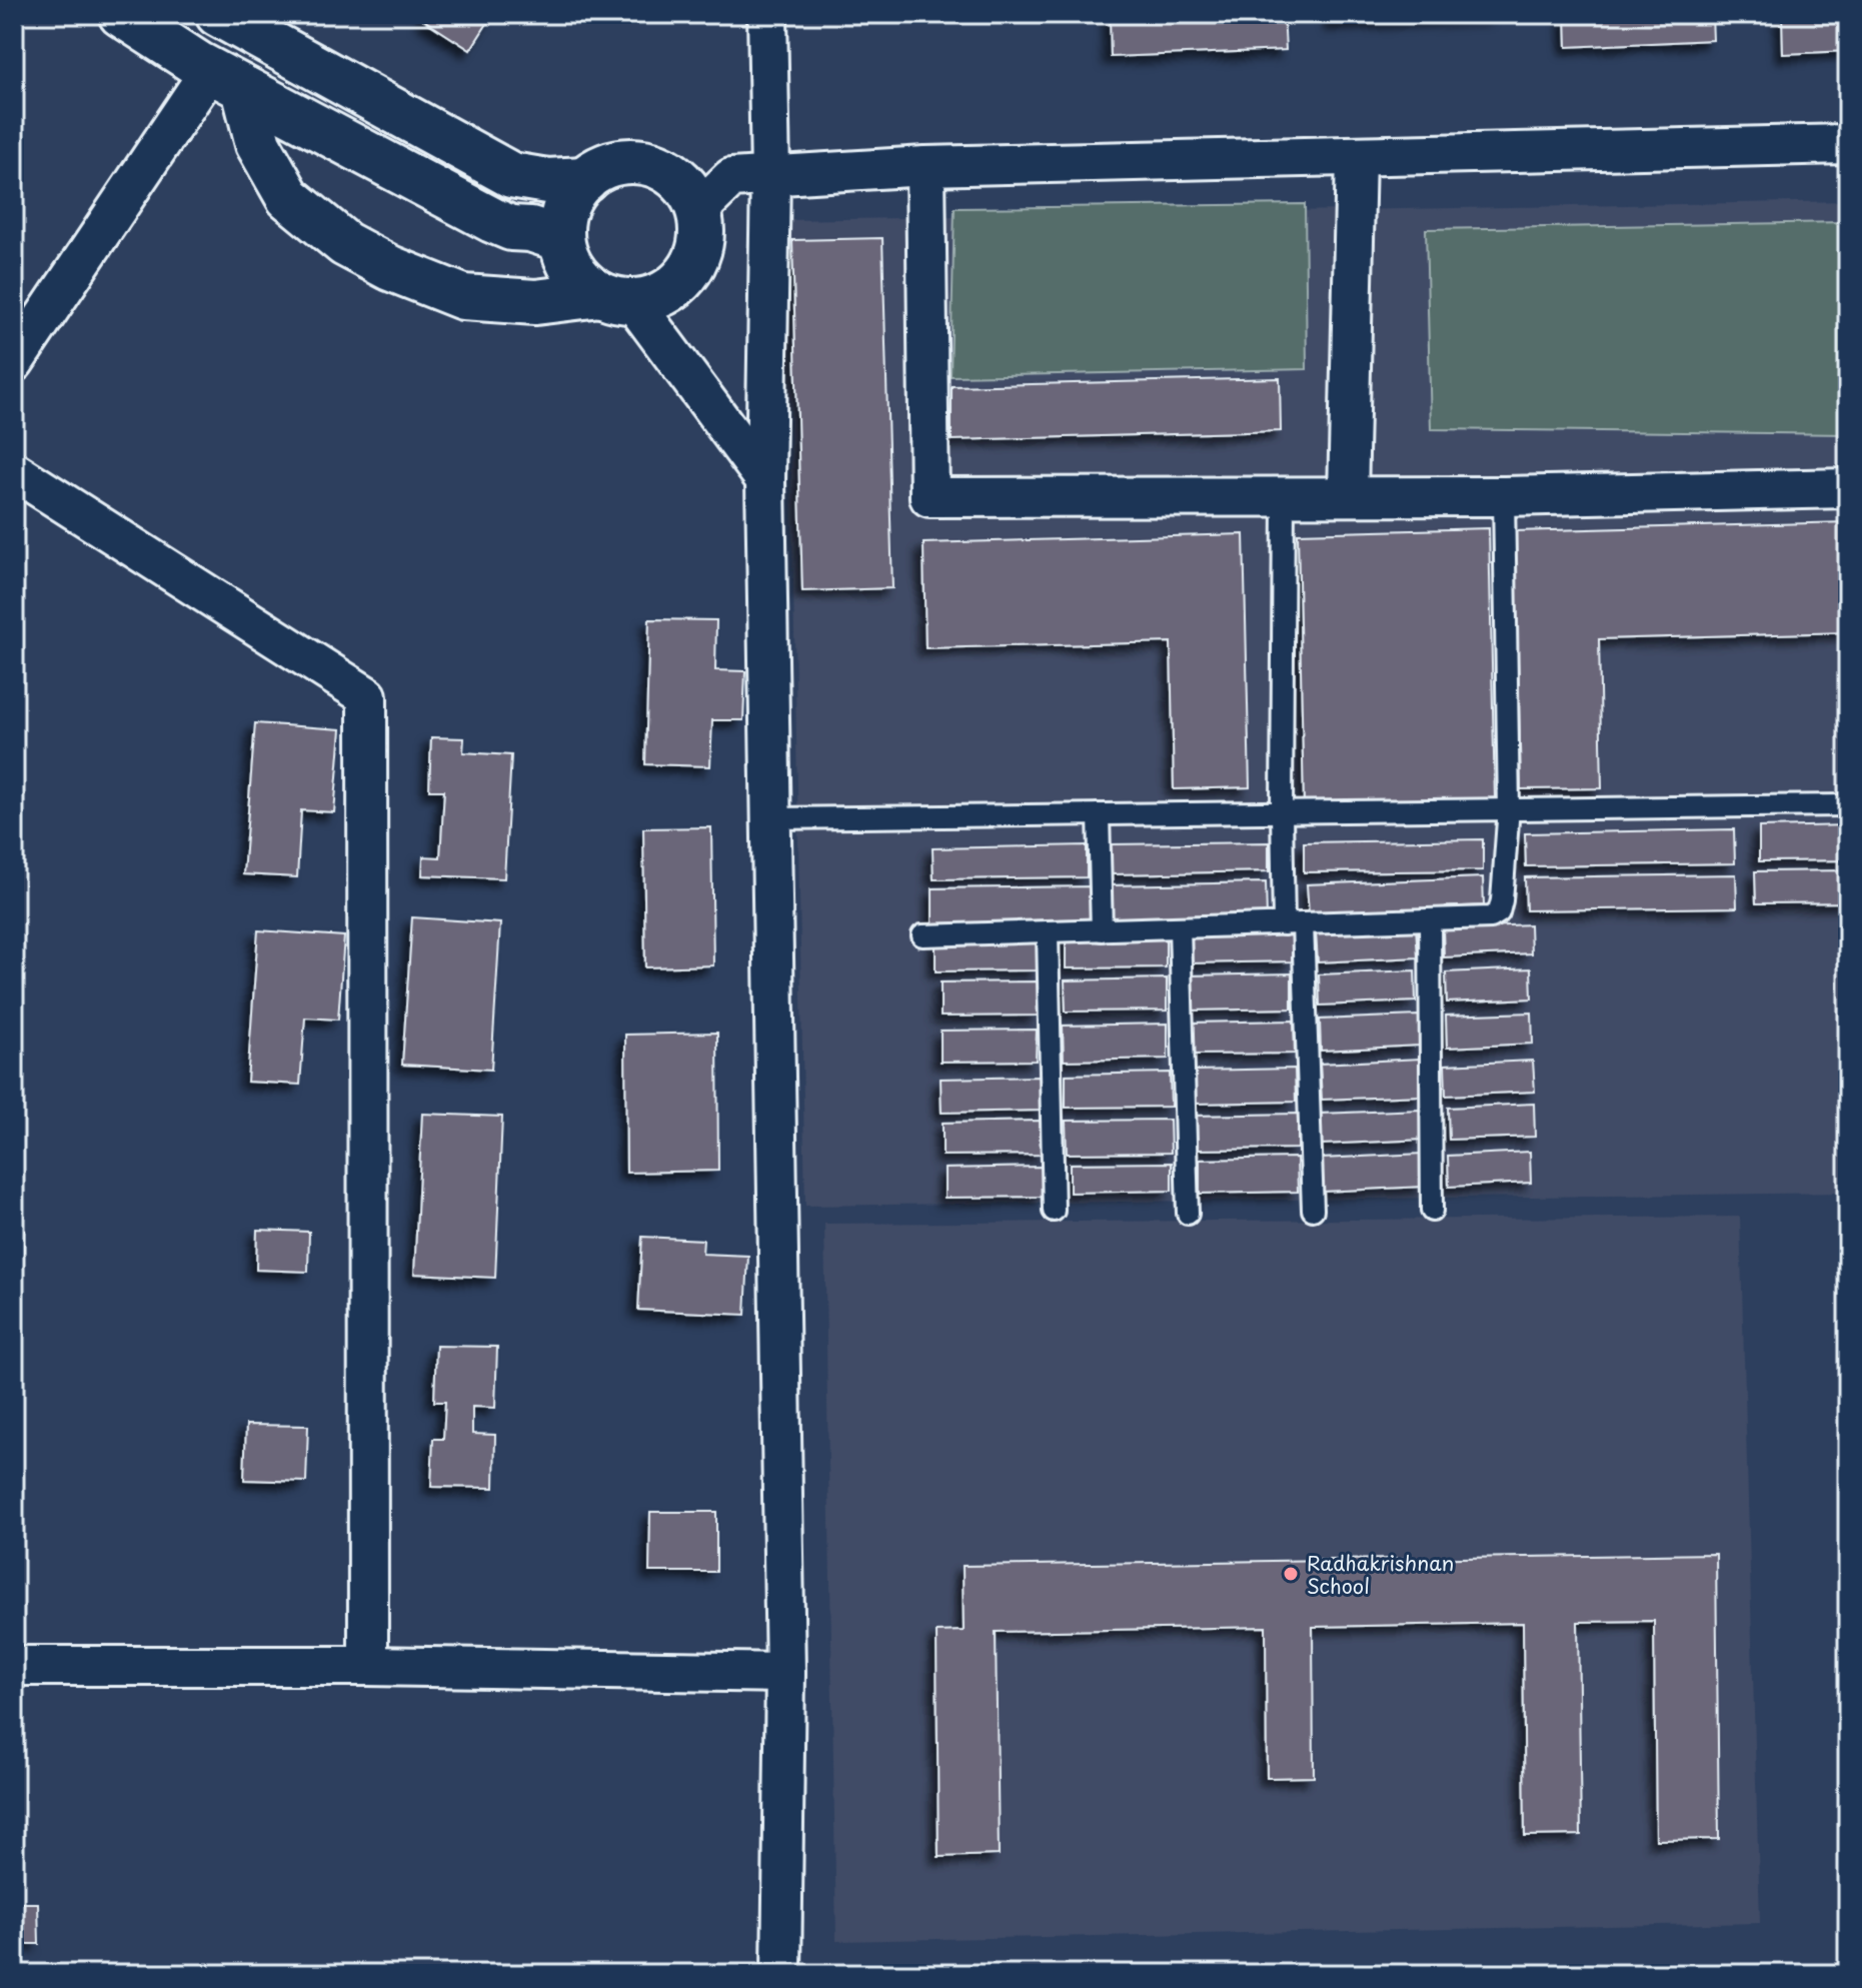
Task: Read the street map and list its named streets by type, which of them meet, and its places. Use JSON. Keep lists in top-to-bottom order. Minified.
{"places":["Radhakrishnan School"]}
